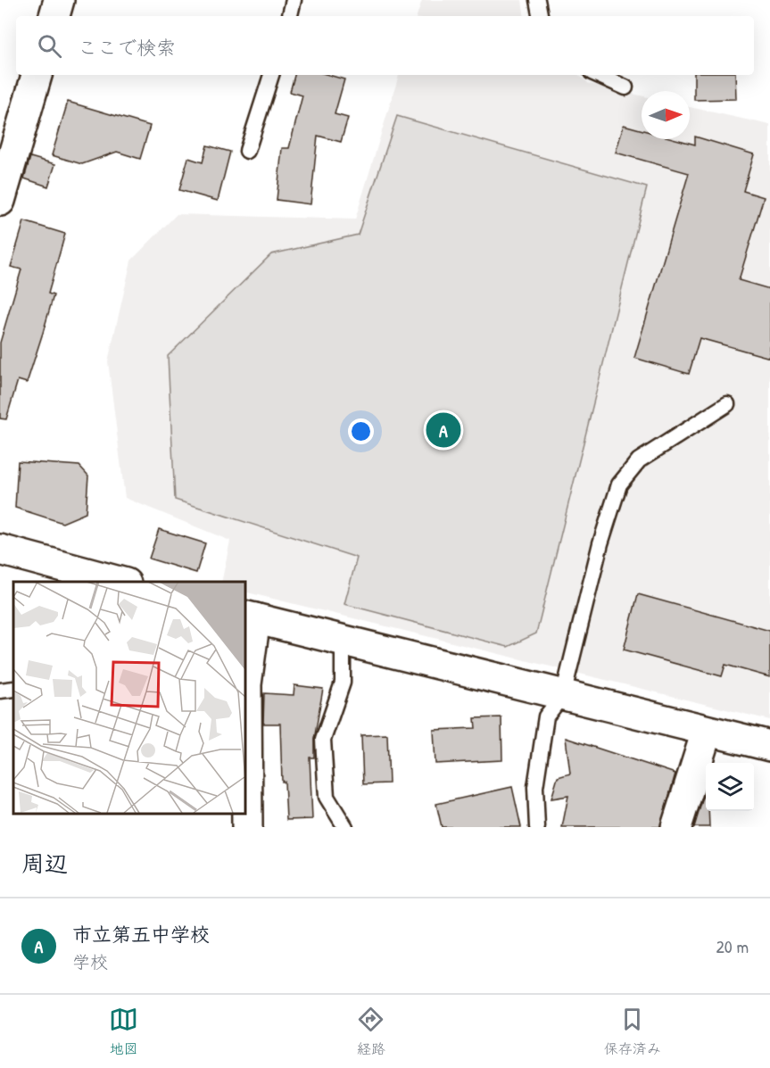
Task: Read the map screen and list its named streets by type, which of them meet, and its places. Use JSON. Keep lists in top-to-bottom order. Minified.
{"north":"right","page":{"search":"ここで検索","pins":"A","heading":"周辺","list":[{"mark":"A","name":"市立第五中学校","note":"学校","value":"20 m"}],"nav":["地図","経路","保存済み"]}}
